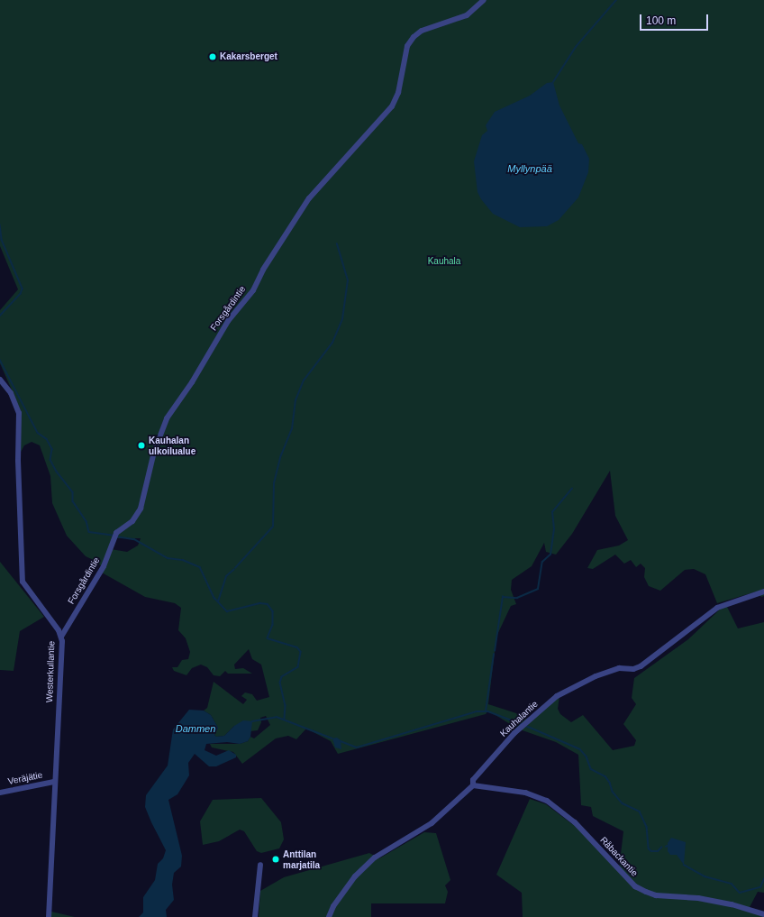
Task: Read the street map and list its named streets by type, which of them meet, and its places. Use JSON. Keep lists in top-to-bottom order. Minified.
{"streets":{"street":["Forsgårdintie","Westerkullantie","Kauhalantie","Veräjätie","Råbackantie"]},"crossings":[["Forsgårdintie","Westerkullantie"],["Westerkullantie","Veräjätie"],["Kauhalantie","Råbackantie"]],"water":["Myllynpää","Dammen"],"parks":["Kauhala"],"places":["Kakarsberget","Kauhalan ulkoilualue","Anttilan marjatila"],"scale_bar":"100 m"}
